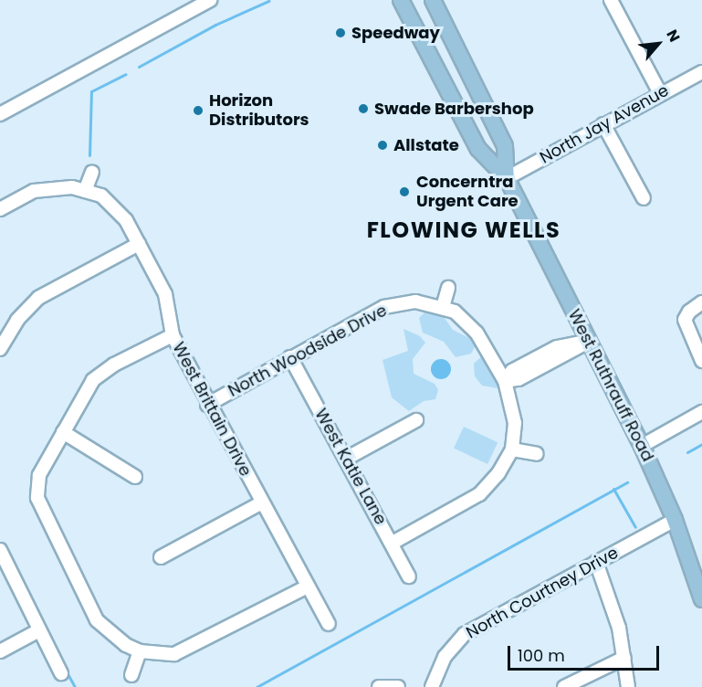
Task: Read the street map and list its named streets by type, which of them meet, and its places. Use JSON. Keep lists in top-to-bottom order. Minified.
{"streets":{"main road":["West Ruthrauff Road"],"street":["North Jay Avenue","North Woodside Drive","West Brittain Drive","West Katie Lane","North Courtney Drive"]},"crossings":[["North Jay Avenue","West Ruthrauff Road"],["North Woodside Drive","West Brittain Drive"],["North Woodside Drive","West Katie Lane"],["West Ruthrauff Road","North Courtney Drive"]],"districts":["FLOWING WELLS"],"places":["Speedway","Swade Barbershop","Horizon Distributors","Allstate","Concerntra Urgent Care"],"scale_bar":"100 m","north":"top right"}
